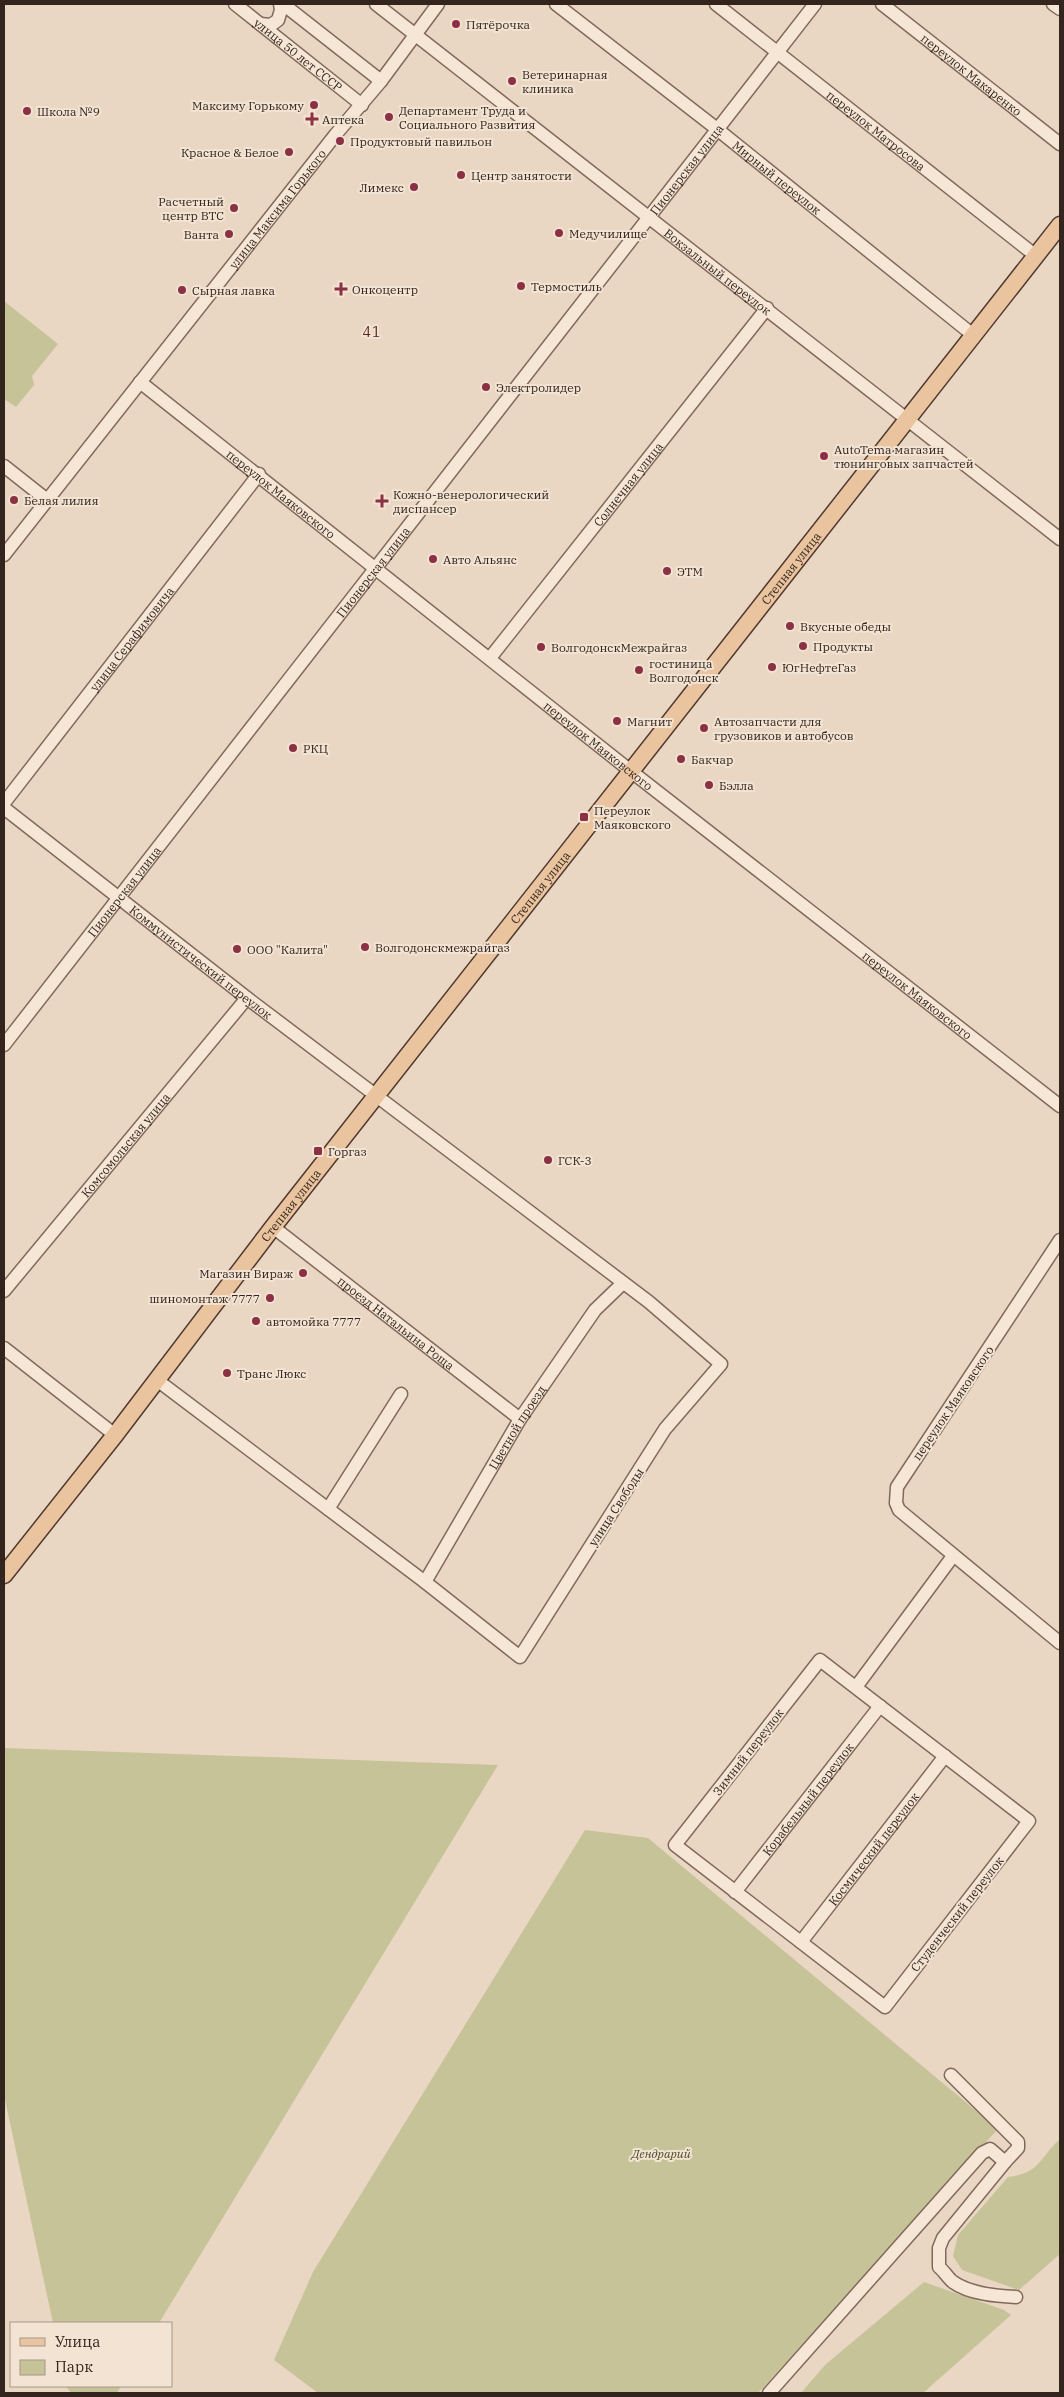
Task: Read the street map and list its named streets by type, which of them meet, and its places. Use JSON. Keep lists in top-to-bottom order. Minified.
{"streets":{"main road":["Степная улица"],"street":["улица 50 лет СССР","переулок Макаренко","переулок Матросова","Пионерская улица","Мирный переулок","улица Максима Горького","Вокзальный переулок","Солнечная улица","переулок Маяковского","улица Серафимовича","Коммунистический переулок","Комсомольская улица","проезд Натальина Роща","Цветной проезд","улица Свободы","Зимний переулок","Корабельный переулок","Космический переулок","Студенческий переулок"]},"crossings":[["улица 50 лет СССР","улица Максима Горького"],["переулок Матросова","Пионерская улица"],["переулок Матросова","Степная улица"],["Пионерская улица","Мирный переулок"],["Пионерская улица","Вокзальный переулок"],["Пионерская улица","переулок Маяковского"],["Пионерская улица","Коммунистический переулок"],["Мирный переулок","Степная улица"],["улица Максима Горького","Вокзальный переулок"],["улица Максима Горького","переулок Маяковского"],["Вокзальный переулок","Солнечная улица"],["Вокзальный переулок","Степная улица"],["Солнечная улица","переулок Маяковского"],["переулок Маяковского","Степная улица"],["переулок Маяковского","улица Серафимовича"],["Степная улица","Коммунистический переулок"],["Степная улица","проезд Натальина Роща"],["Коммунистический переулок","Комсомольская улица"],["Коммунистический переулок","Цветной проезд"],["Коммунистический переулок","улица Свободы"],["проезд Натальина Роща","Цветной проезд"],["Цветной проезд","улица Свободы"],["Зимний переулок","Корабельный переулок"],["Космический переулок","Студенческий переулок"]],"districts":["41"],"parks":["Дендрарий"],"places":{"other":["Пятёрочка","Ветеринарная клиника","Максиму Горькому","Школа №9","Департамент Труда и Социального Развития","Продуктовый павильон","Красное & Белое","Центр занятости","Лимекс","Расчетный центр ВТС","Медучилище","Ванта","Термостиль","Сырная лавка","Электролидер","AutoTema магазин тюнинговых запчастей","Белая лилия","Авто Альянс","ЭТМ","Вкусные обеды","Продукты","ВолгодонскМежрайгаз","ЮгНефтеГаз","гостиница Волгодонск","Магнит","Автозапчасти для грузовиков и автобусов","РКЦ","Бакчар","Бэлла","Волгодонскмежрайгаз","ООО \"Калита\"","ГСК-3","Магазин Вираж","шиномонтаж 7777","автомойка 7777","Транс Люкс"],"health":["Аптека","Онкоцентр","Кожно-венерологический диспансер"],"transit":["Переулок Маяковского","Горгаз"]},"legend":["Улица","Парк"]}
